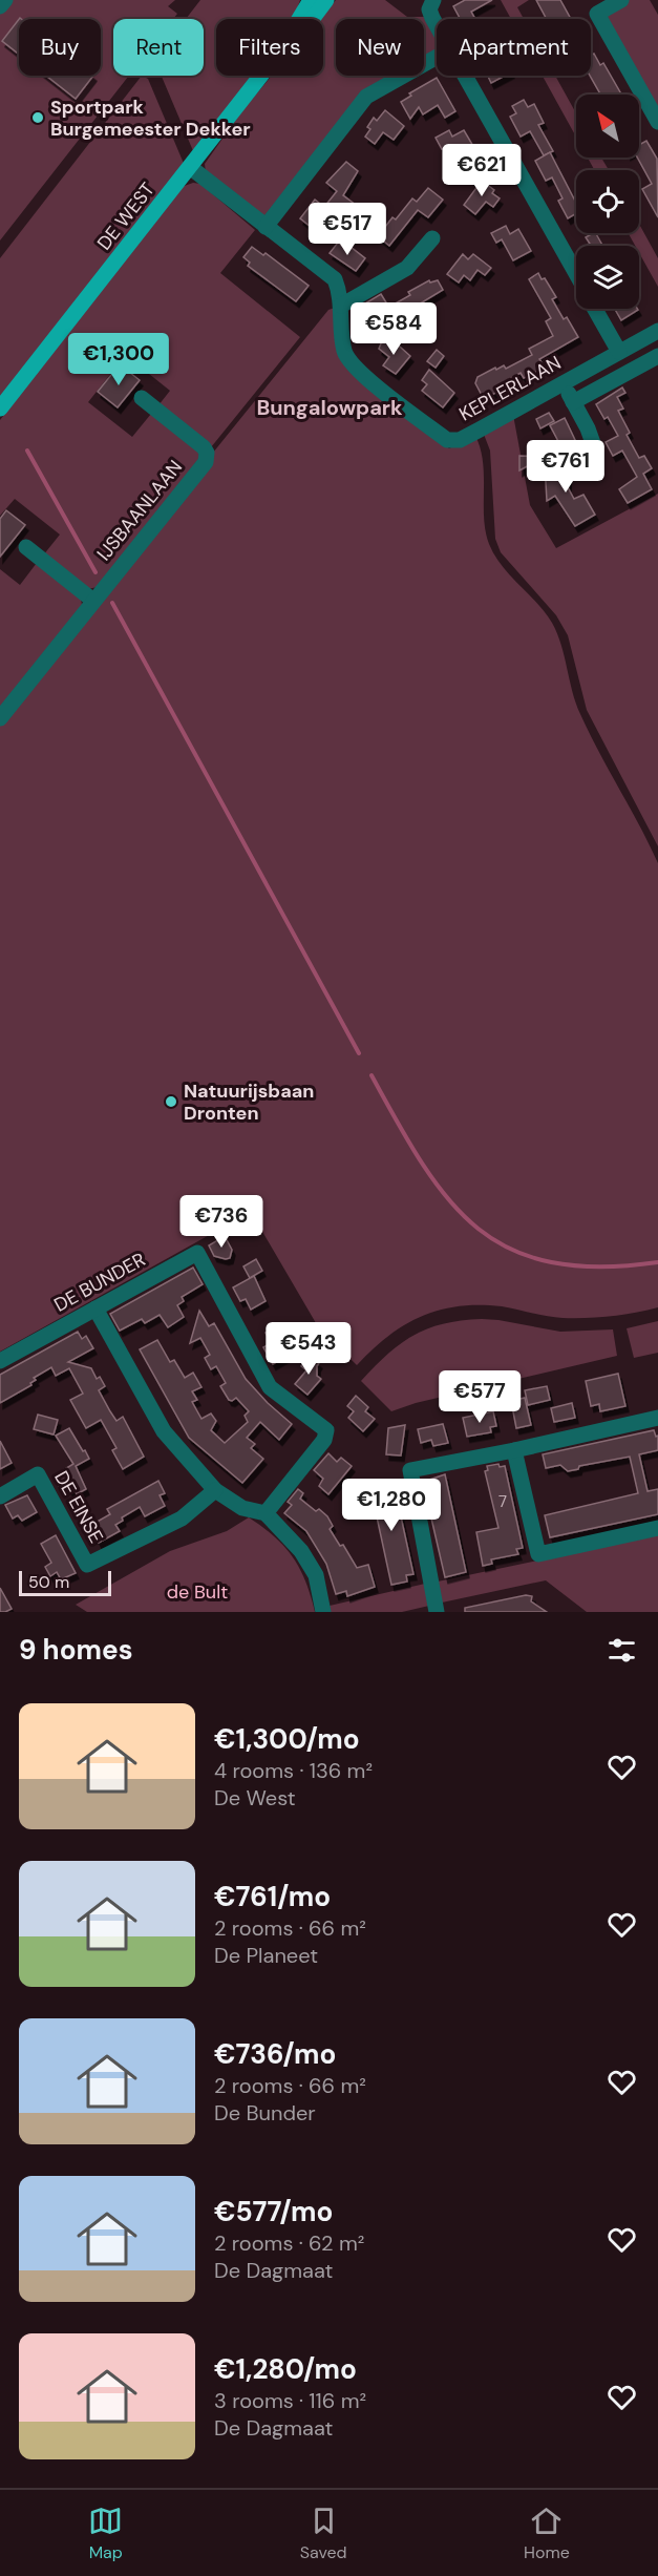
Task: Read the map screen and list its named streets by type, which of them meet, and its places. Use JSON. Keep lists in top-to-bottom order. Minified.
{"streets":{"main road":["DE WEST"],"street":["KEPLERLAAN","IJSBAANLAAN","DE BUNDER","DE EINSE"]},"crossings":[["DE WEST","KEPLERLAAN"]],"districts":["Bungalowpark"],"parks":["de Bult"],"places":["Sportpark Burgemeester Dekker","Natuurijsbaan Dronten"],"house_numbers":["7"],"scale_bar":"50 m","north":"top left","page":{"chip":["Buy","Rent","Filters","New","Apartment"],"price":["€621","€517","€584","€1,300","€761","€736","€543","€577","€1,280"],"scale":"50 m","heading":"9 homes","list":[{"name":"€1,300/mo","note":"4 rooms · 136 m² · De West"},{"name":"€761/mo","note":"2 rooms · 66 m² · De Planeet"},{"name":"€736/mo","note":"2 rooms · 66 m² · De Bunder"},{"name":"€577/mo","note":"2 rooms · 62 m² · De Dagmaat"},{"name":"€1,280/mo","note":"3 rooms · 116 m² · De Dagmaat"}],"tabs":["Map","Saved","Home"]}}
